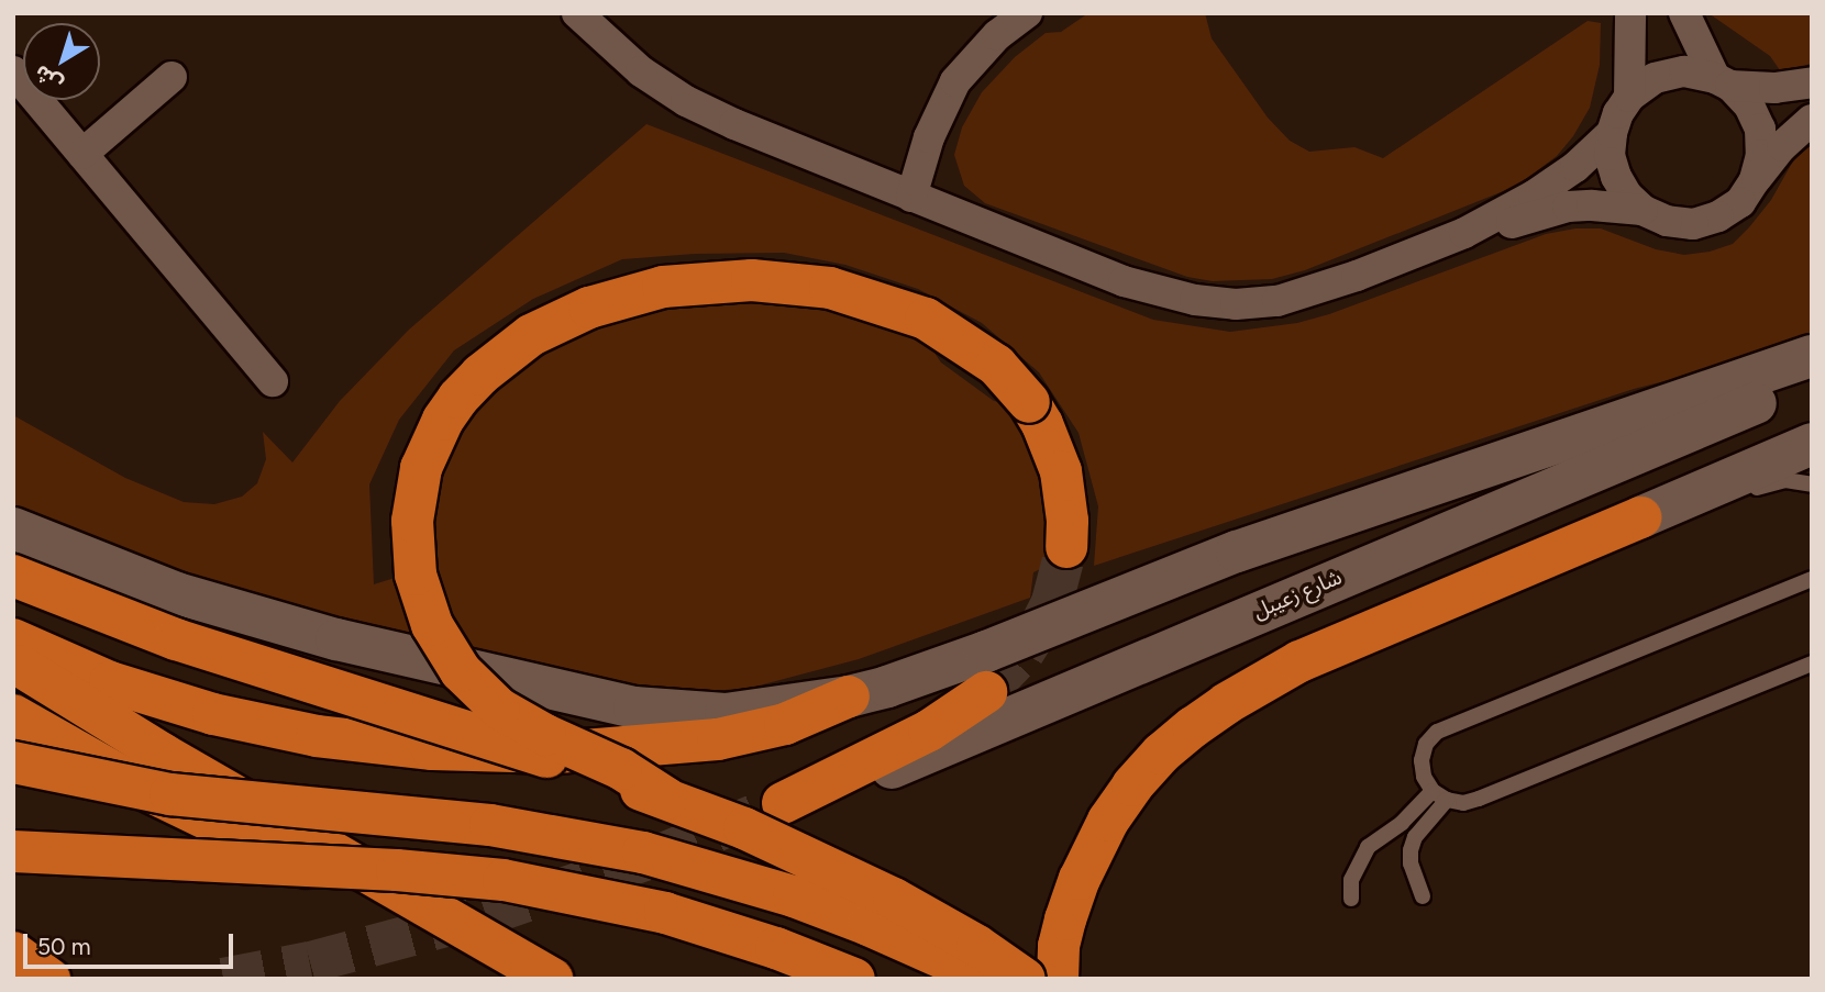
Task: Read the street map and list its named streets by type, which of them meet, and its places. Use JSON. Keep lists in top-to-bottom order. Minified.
{"streets":{"main road":["شارع زعيبل"]},"scale_bar":"50 m","north":"bottom left"}
